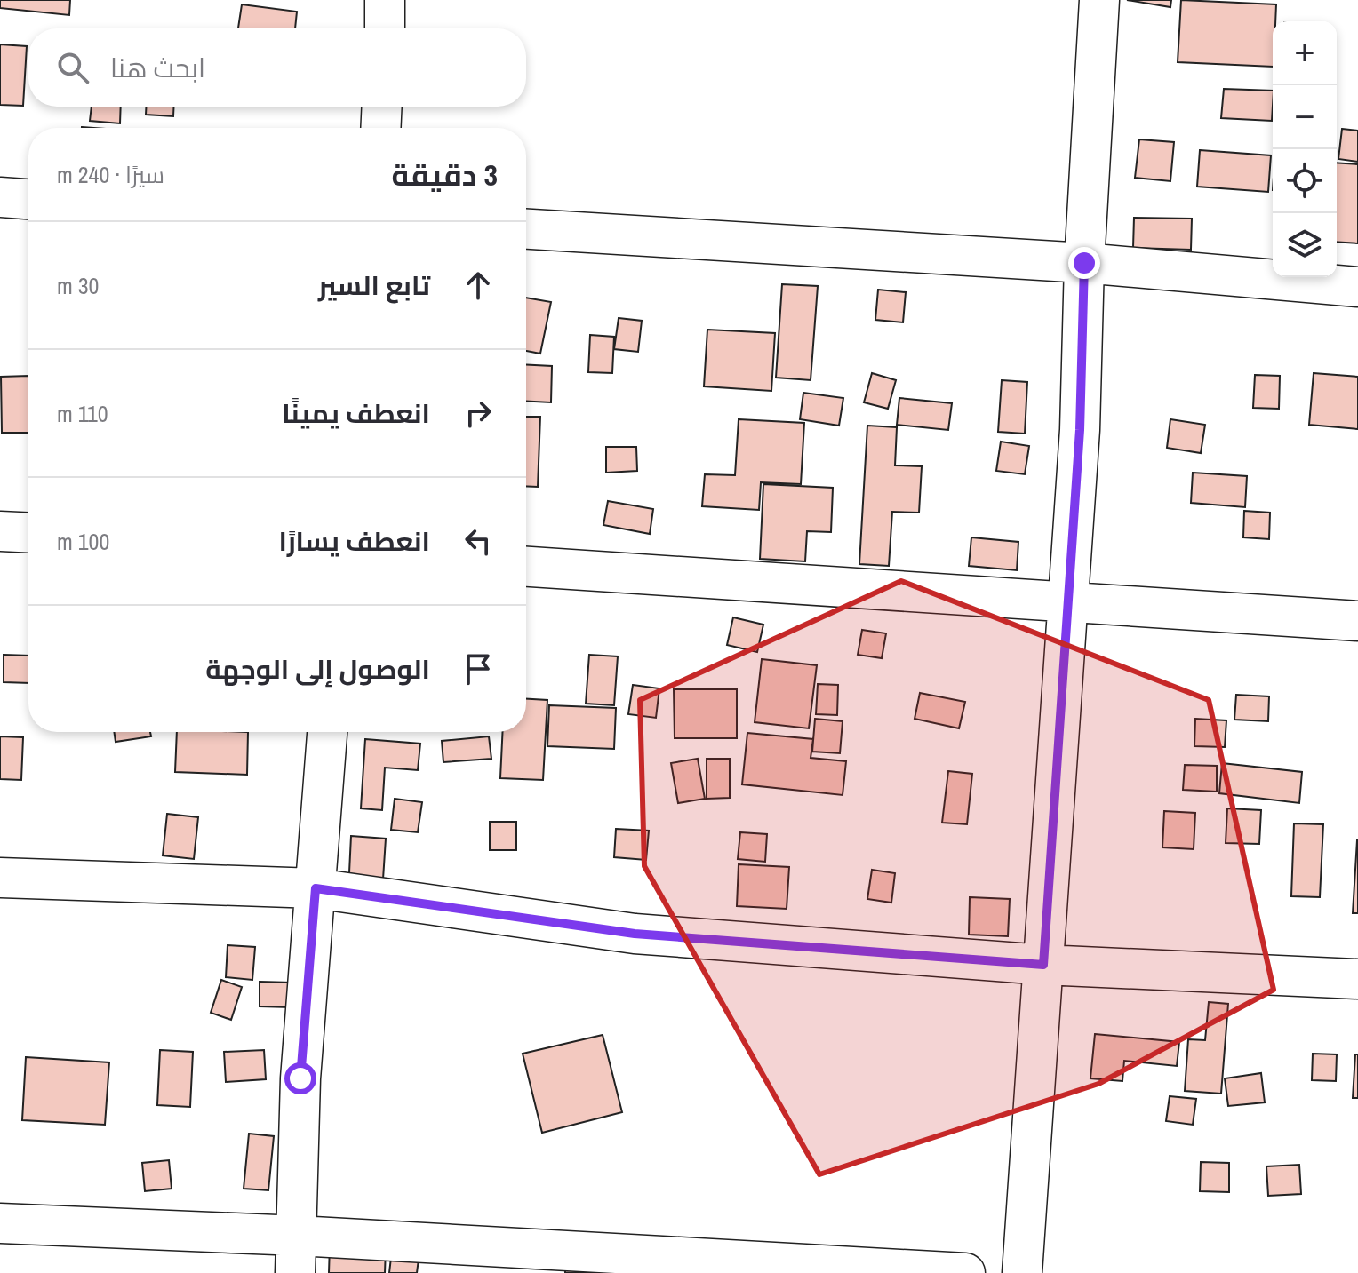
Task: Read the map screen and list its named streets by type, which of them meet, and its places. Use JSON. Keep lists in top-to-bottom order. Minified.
{"page":{"map_buttons":["+","−"],"search":"ابحث هنا","heading":["3 دقيقة","سيرًا · 240 m"],"list":[["تابع السير","30 m"],["انعطف يمينًا","110 m"],["انعطف يسارًا","100 m"],"الوصول إلى الوجهة"]}}
